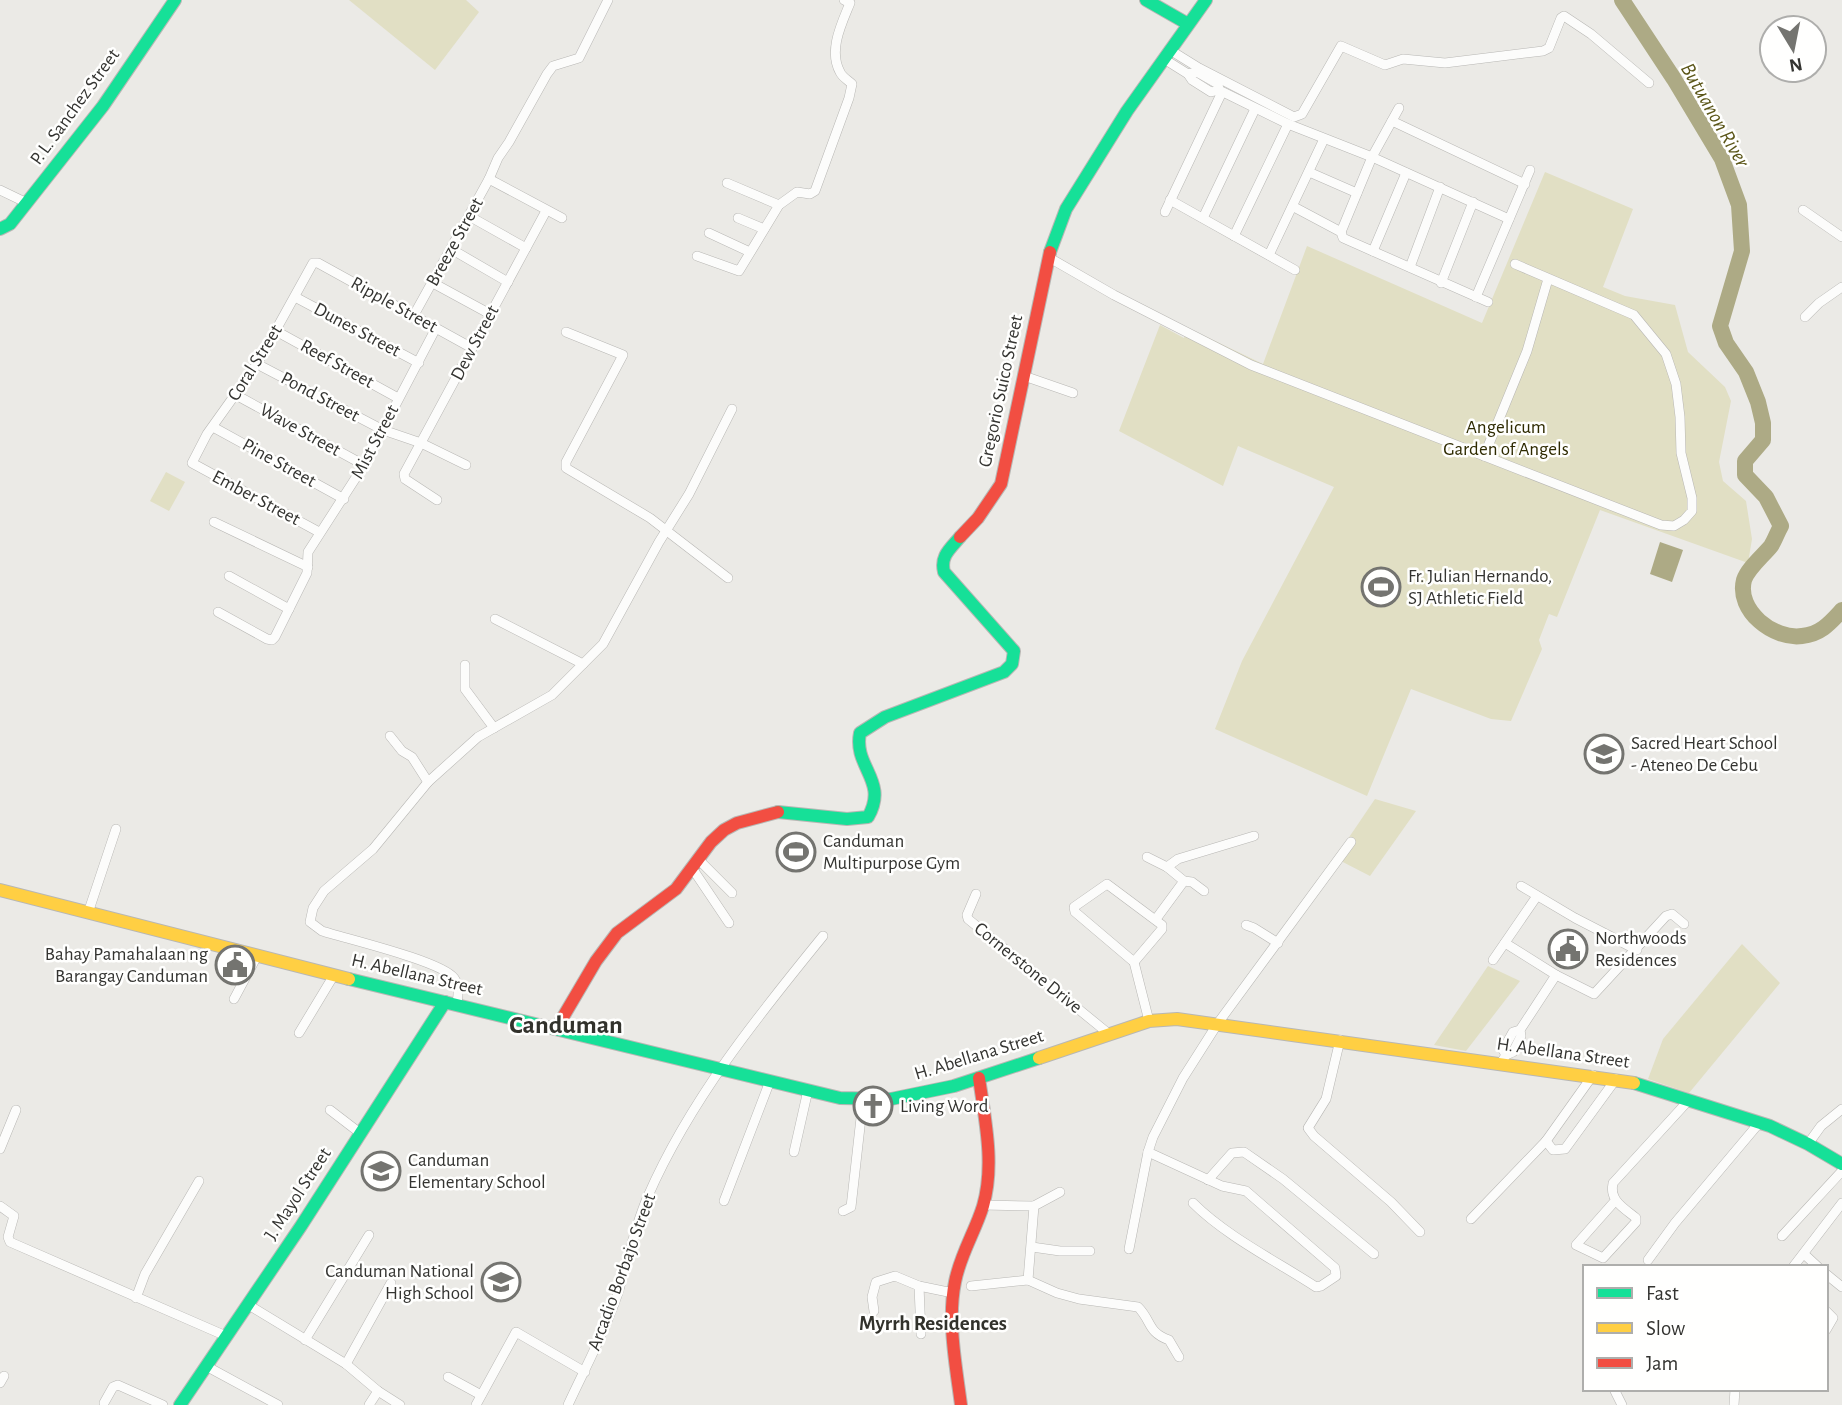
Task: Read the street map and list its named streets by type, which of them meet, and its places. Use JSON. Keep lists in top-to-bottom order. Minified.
{"streets":{"street":["P. L. Sanchez Street","Breeze Street","Ripple Street","Dunes Street","Dew Street","Coral Street","Reef Street","Gregorio Suico Street","Pond Street","Wave Street","Mist Street","Pine Street","Ember Street","Cornerstone Drive","H. Abellana Street","J. Mayol Street","Arcadio Borbajo Street"]},"crossings":[["Breeze Street","Ripple Street"],["Ripple Street","Dew Street"],["Ripple Street","Coral Street"],["Ripple Street","Mist Street"],["Dunes Street","Coral Street"],["Dunes Street","Mist Street"],["Dew Street","Pond Street"],["Coral Street","Reef Street"],["Coral Street","Pond Street"],["Coral Street","Wave Street"],["Coral Street","Pine Street"],["Coral Street","Ember Street"],["Reef Street","Mist Street"],["Gregorio Suico Street","H. Abellana Street"],["Pond Street","Mist Street"],["Wave Street","Mist Street"],["Mist Street","Pine Street"],["Mist Street","Ember Street"],["Cornerstone Drive","H. Abellana Street"],["H. Abellana Street","J. Mayol Street"],["H. Abellana Street","Arcadio Borbajo Street"]],"districts":["Canduman","Myrrh Residences"],"water":["Butuanon River"],"parks":["Angelicum Garden of Angels"],"places":{"sports":["Fr. Julian Hernando, SJ Athletic Field","Canduman Multipurpose Gym"],"school or university":["Sacred Heart School - Ateneo De Cebu","Canduman Elementary School","Canduman National High School"],"public building":["Northwoods Residences","Bahay Pamahalaan ng Barangay Canduman"],"church":["Living Word"]},"legend":["Fast","Slow","Jam"],"north":"bottom"}
